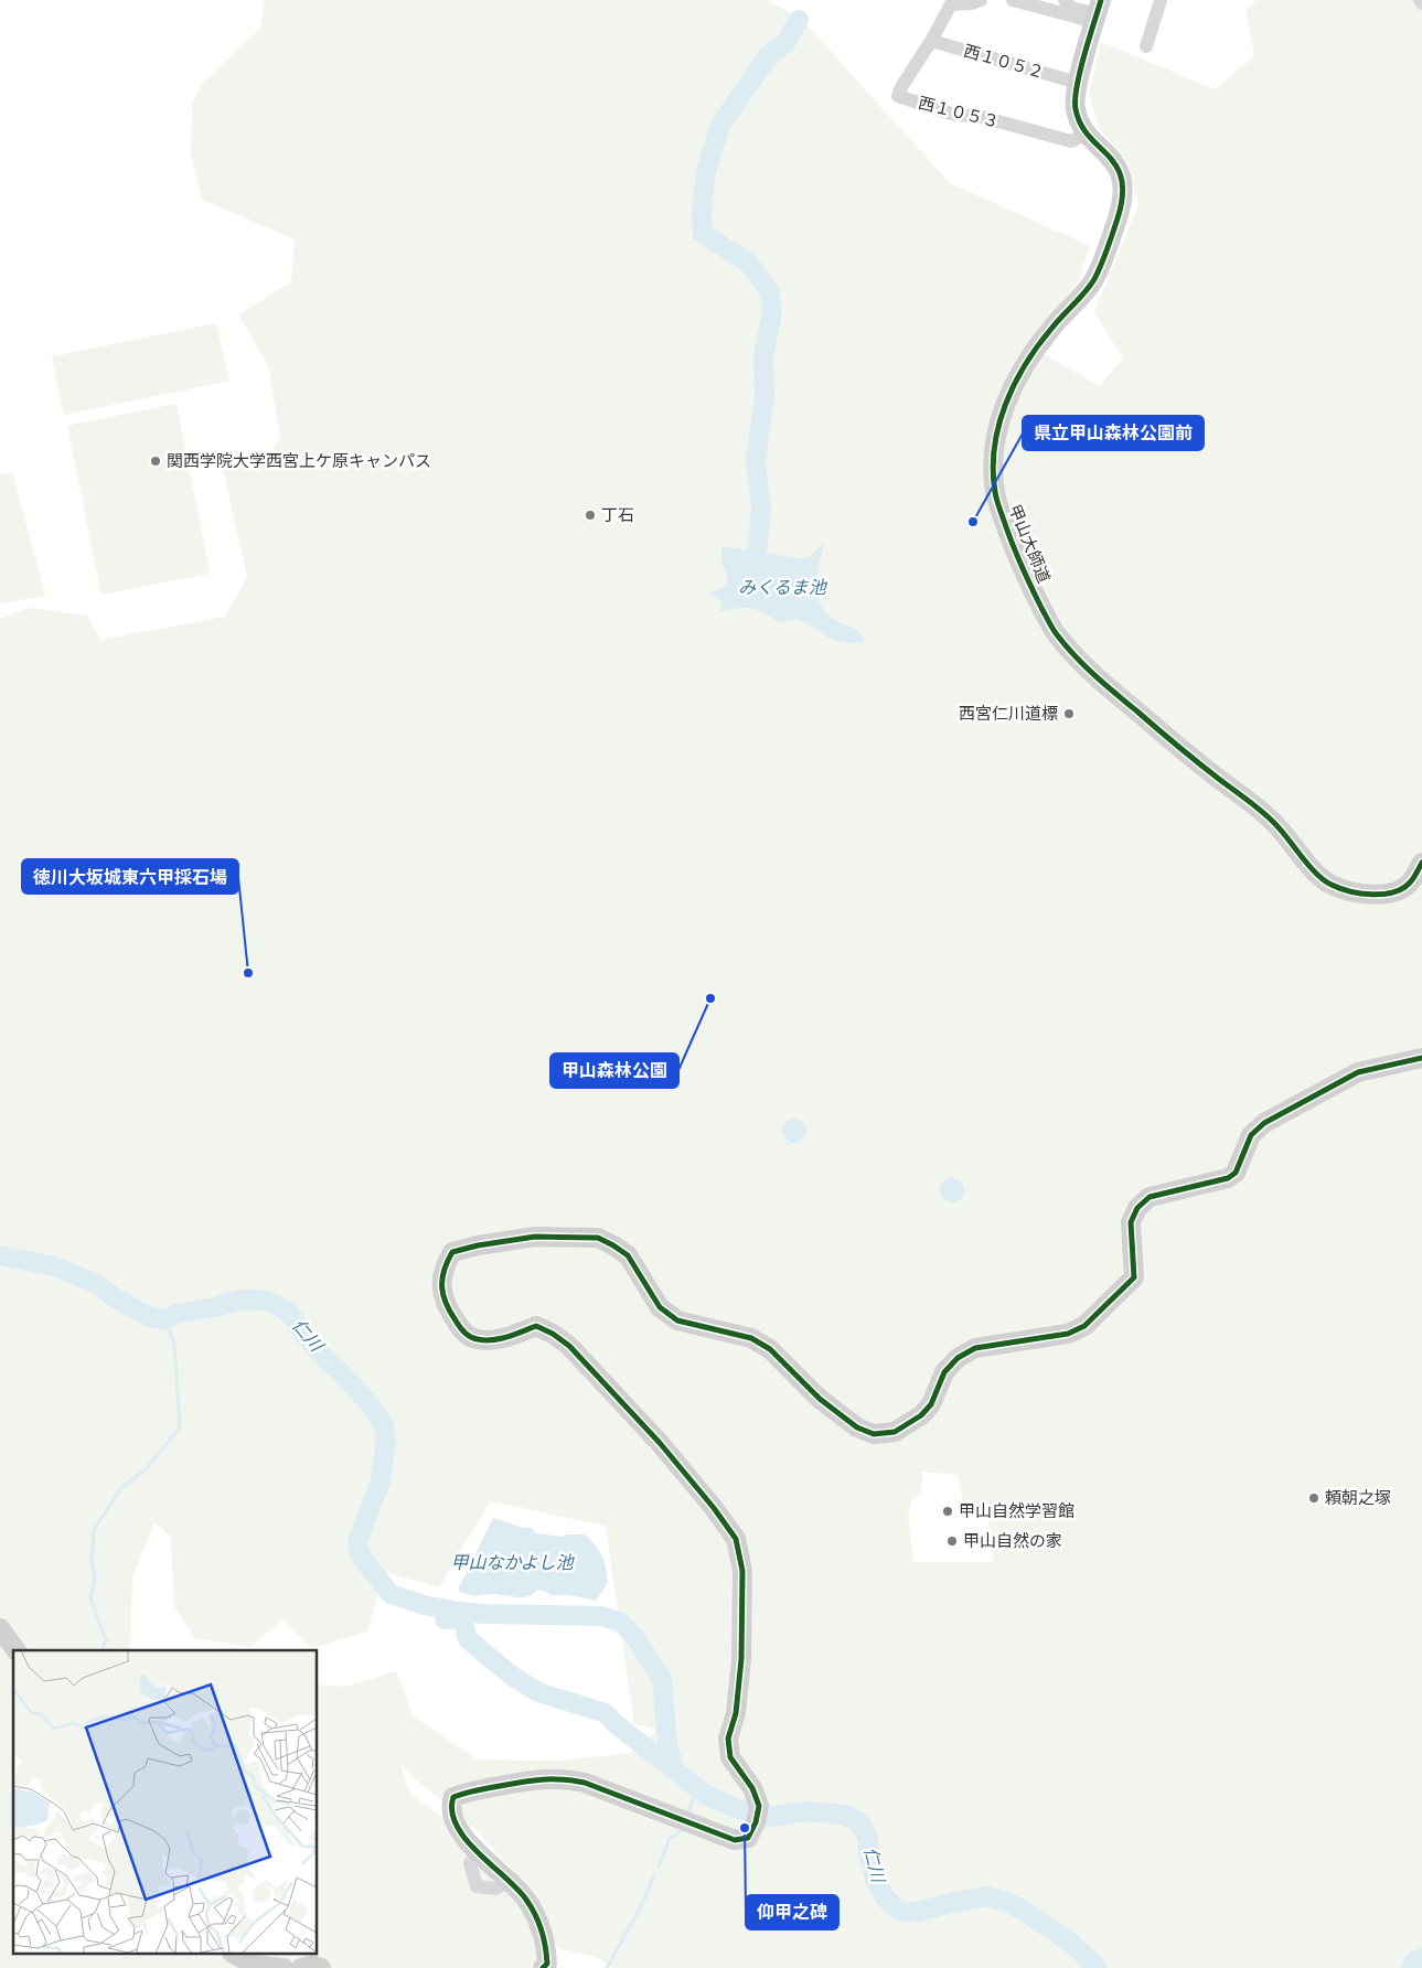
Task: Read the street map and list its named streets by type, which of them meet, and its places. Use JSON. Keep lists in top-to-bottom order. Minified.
{"streets":{"street":["西１０５２","西１０５３","甲山大師道"]},"crossings":[["西１０５２","西１０５３"],["西１０５２","甲山大師道"],["西１０５３","甲山大師道"]],"water":["みくるま池","仁川","甲山なかよし池"],"places":["関西学院大学西宮上ケ原キャンパス","丁石","県立甲山森林公園前","西宮仁川道標","徳川大坂城東六甲採石場","甲山森林公園","頼朝之塚","甲山自然学習館","甲山自然の家","仰甲之碑"]}
